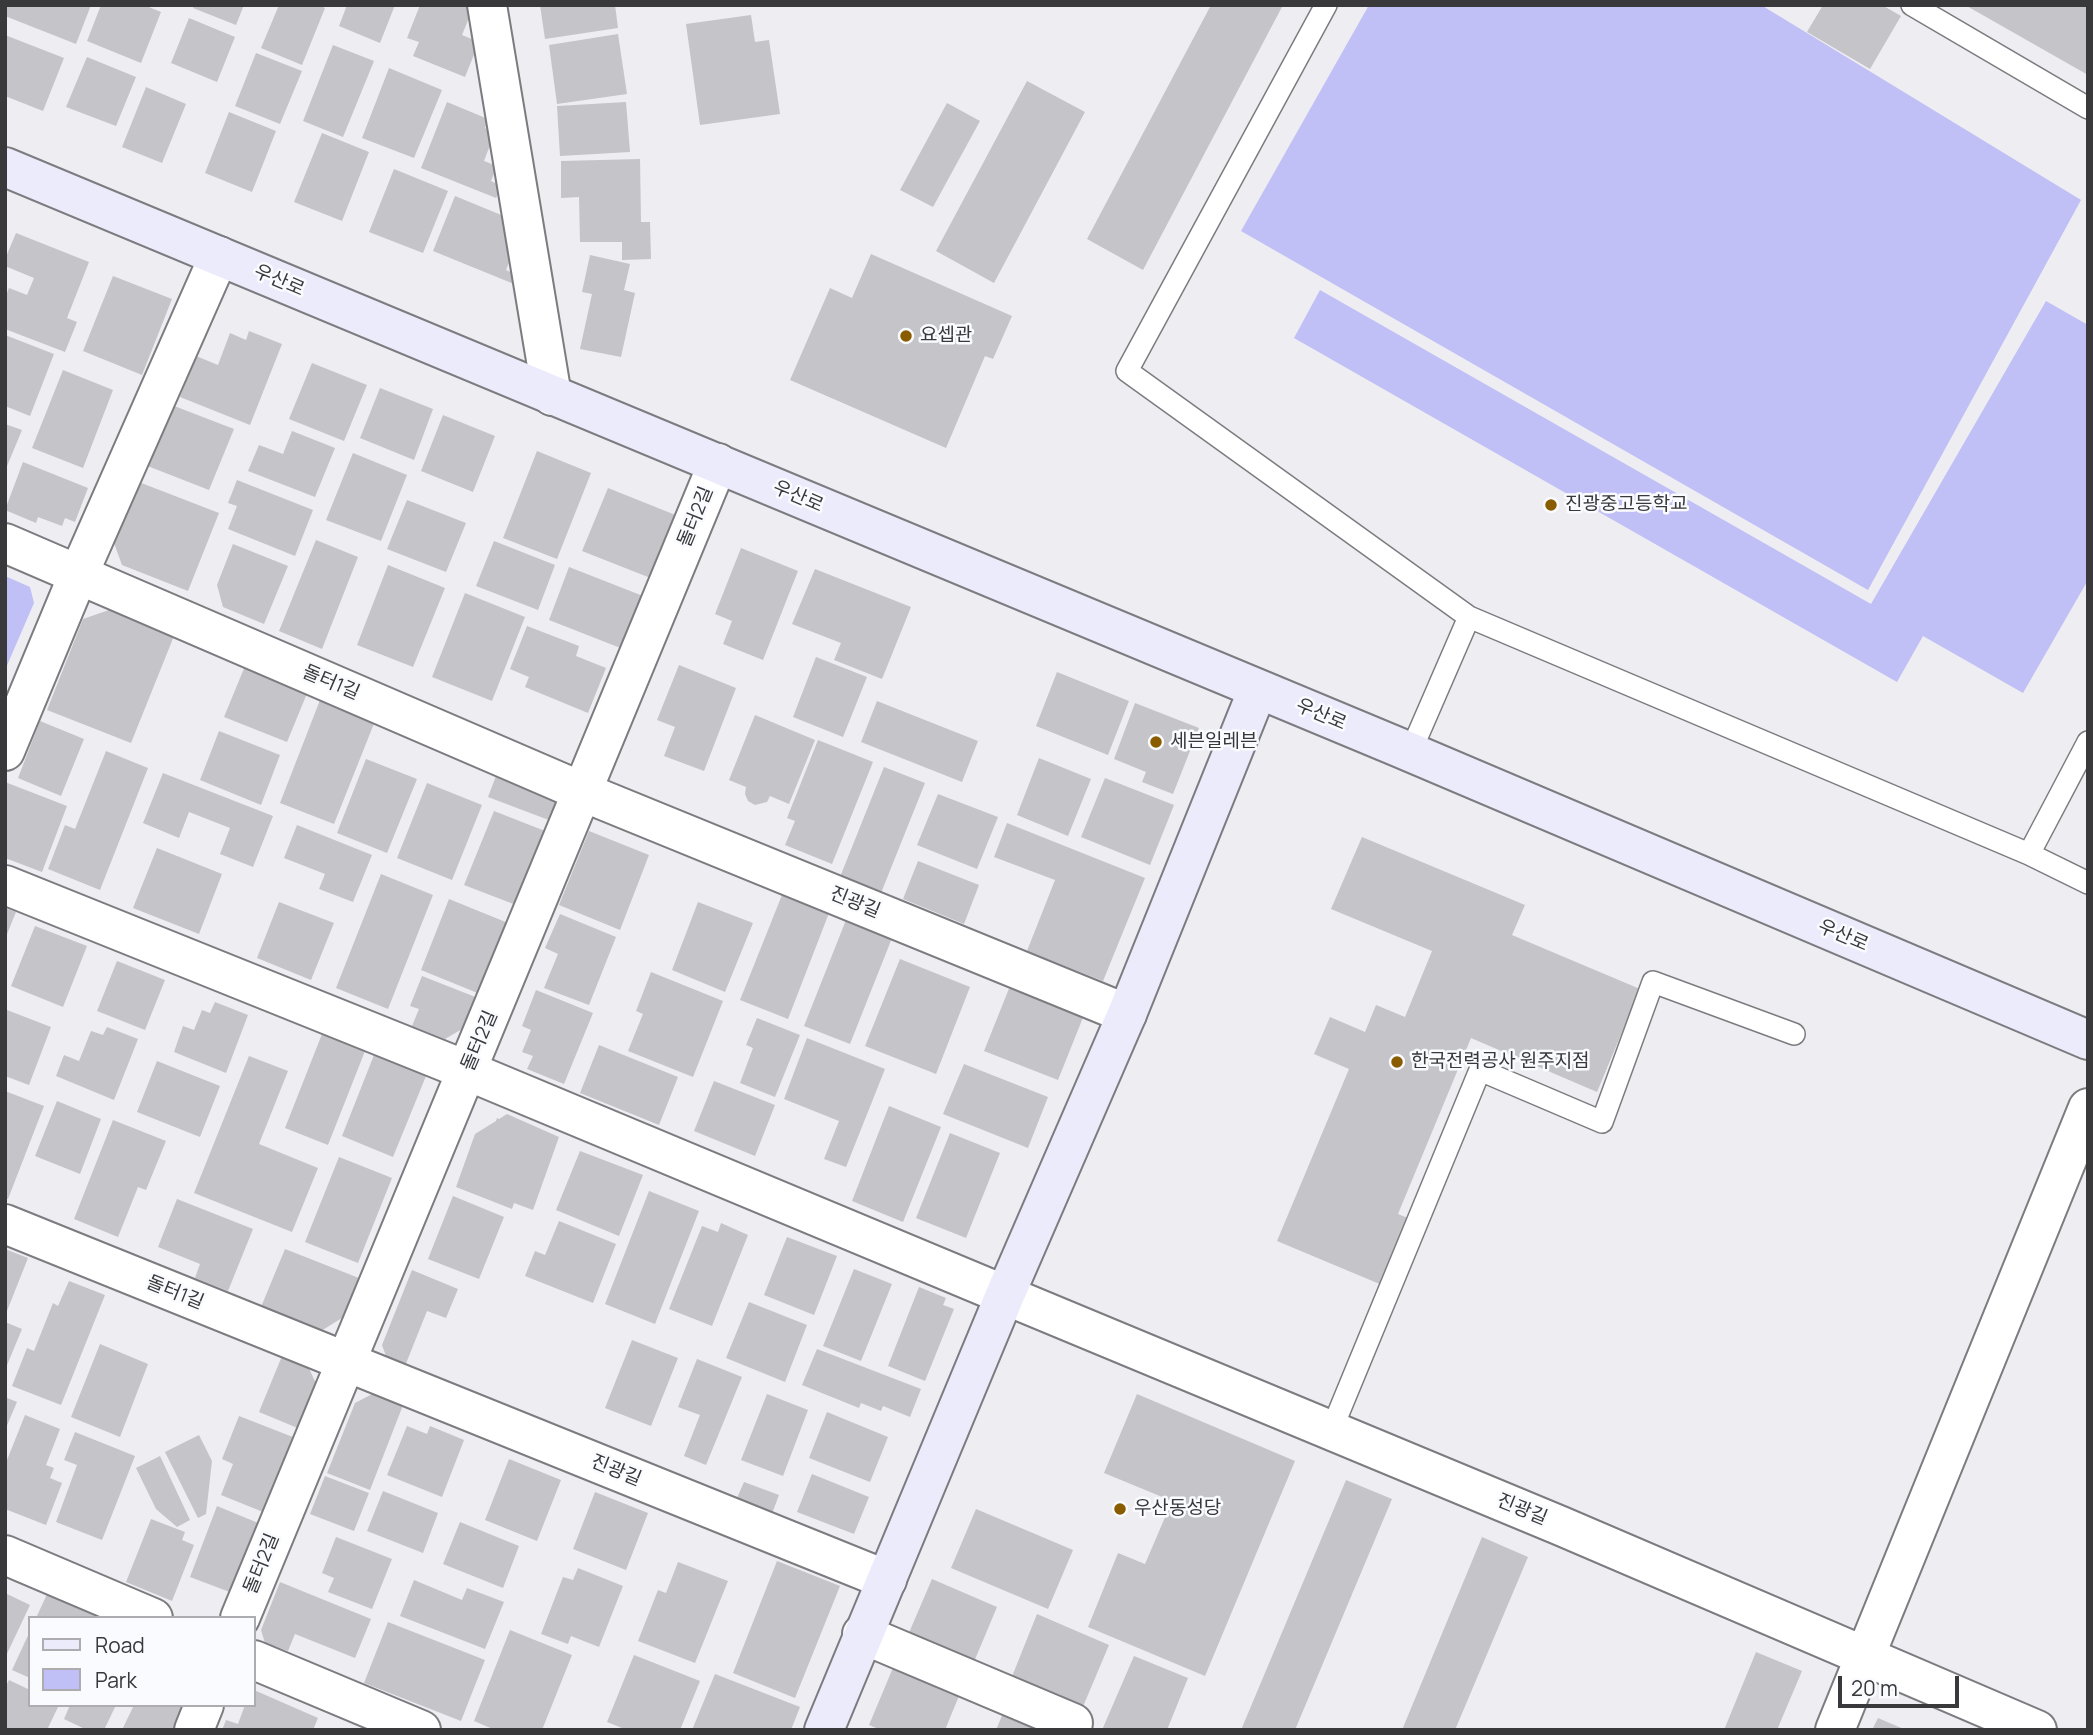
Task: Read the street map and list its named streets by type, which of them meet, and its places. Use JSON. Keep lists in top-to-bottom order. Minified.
{"streets":{"street":["우산로","돌터2길","돌터1길","진광길"]},"crossings":[["우산로","돌터2길"],["돌터2길","돌터1길"],["돌터2길","진광길"],["돌터1길","진광길"]],"places":["요셉관","진광중고등학교","세븐일레븐","한국전력공사 원주지점","우산동성당"],"legend":["Road","Park"],"scale_bar":"20 m"}
